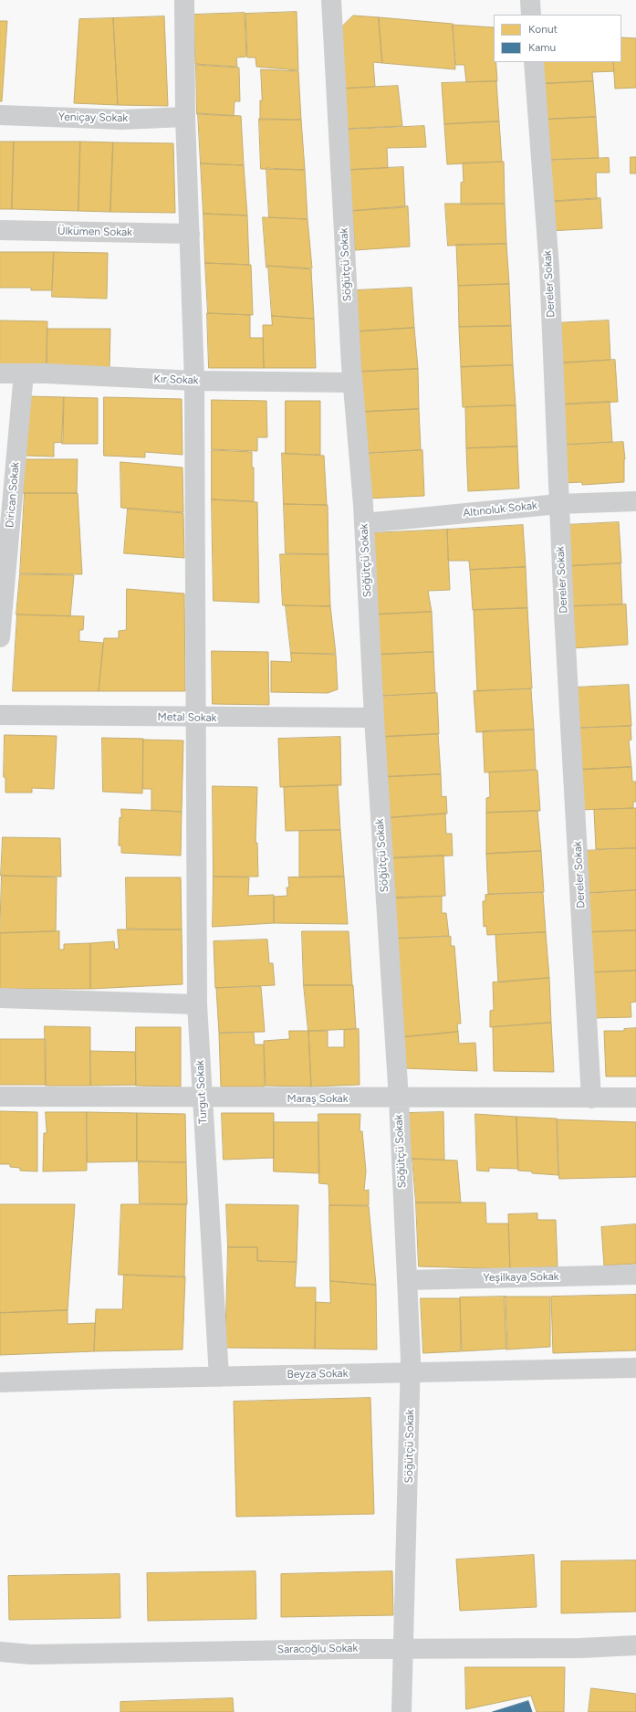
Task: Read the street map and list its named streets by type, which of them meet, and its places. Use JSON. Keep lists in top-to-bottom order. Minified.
{"streets":{"street":["Yeniçay Sokak","Ülkümen Sokak","Söğütçü Sokak","Dereler Sokak","Kır Sokak","Dirican Sokak","Altınoluk Sokak","Metal Sokak","Turgut Sokak","Maraş Sokak","Yeşilkaya Sokak","Beyza Sokak","Saracoğlu Sokak"]},"crossings":[["Yeniçay Sokak","Turgut Sokak"],["Ülkümen Sokak","Turgut Sokak"],["Söğütçü Sokak","Kır Sokak"],["Söğütçü Sokak","Altınoluk Sokak"],["Söğütçü Sokak","Metal Sokak"],["Söğütçü Sokak","Maraş Sokak"],["Söğütçü Sokak","Yeşilkaya Sokak"],["Söğütçü Sokak","Beyza Sokak"],["Söğütçü Sokak","Saracoğlu Sokak"],["Dereler Sokak","Altınoluk Sokak"],["Dereler Sokak","Maraş Sokak"],["Kır Sokak","Dirican Sokak"],["Kır Sokak","Turgut Sokak"],["Metal Sokak","Turgut Sokak"],["Turgut Sokak","Maraş Sokak"],["Turgut Sokak","Beyza Sokak"]],"legend":["Konut","Kamu"]}
